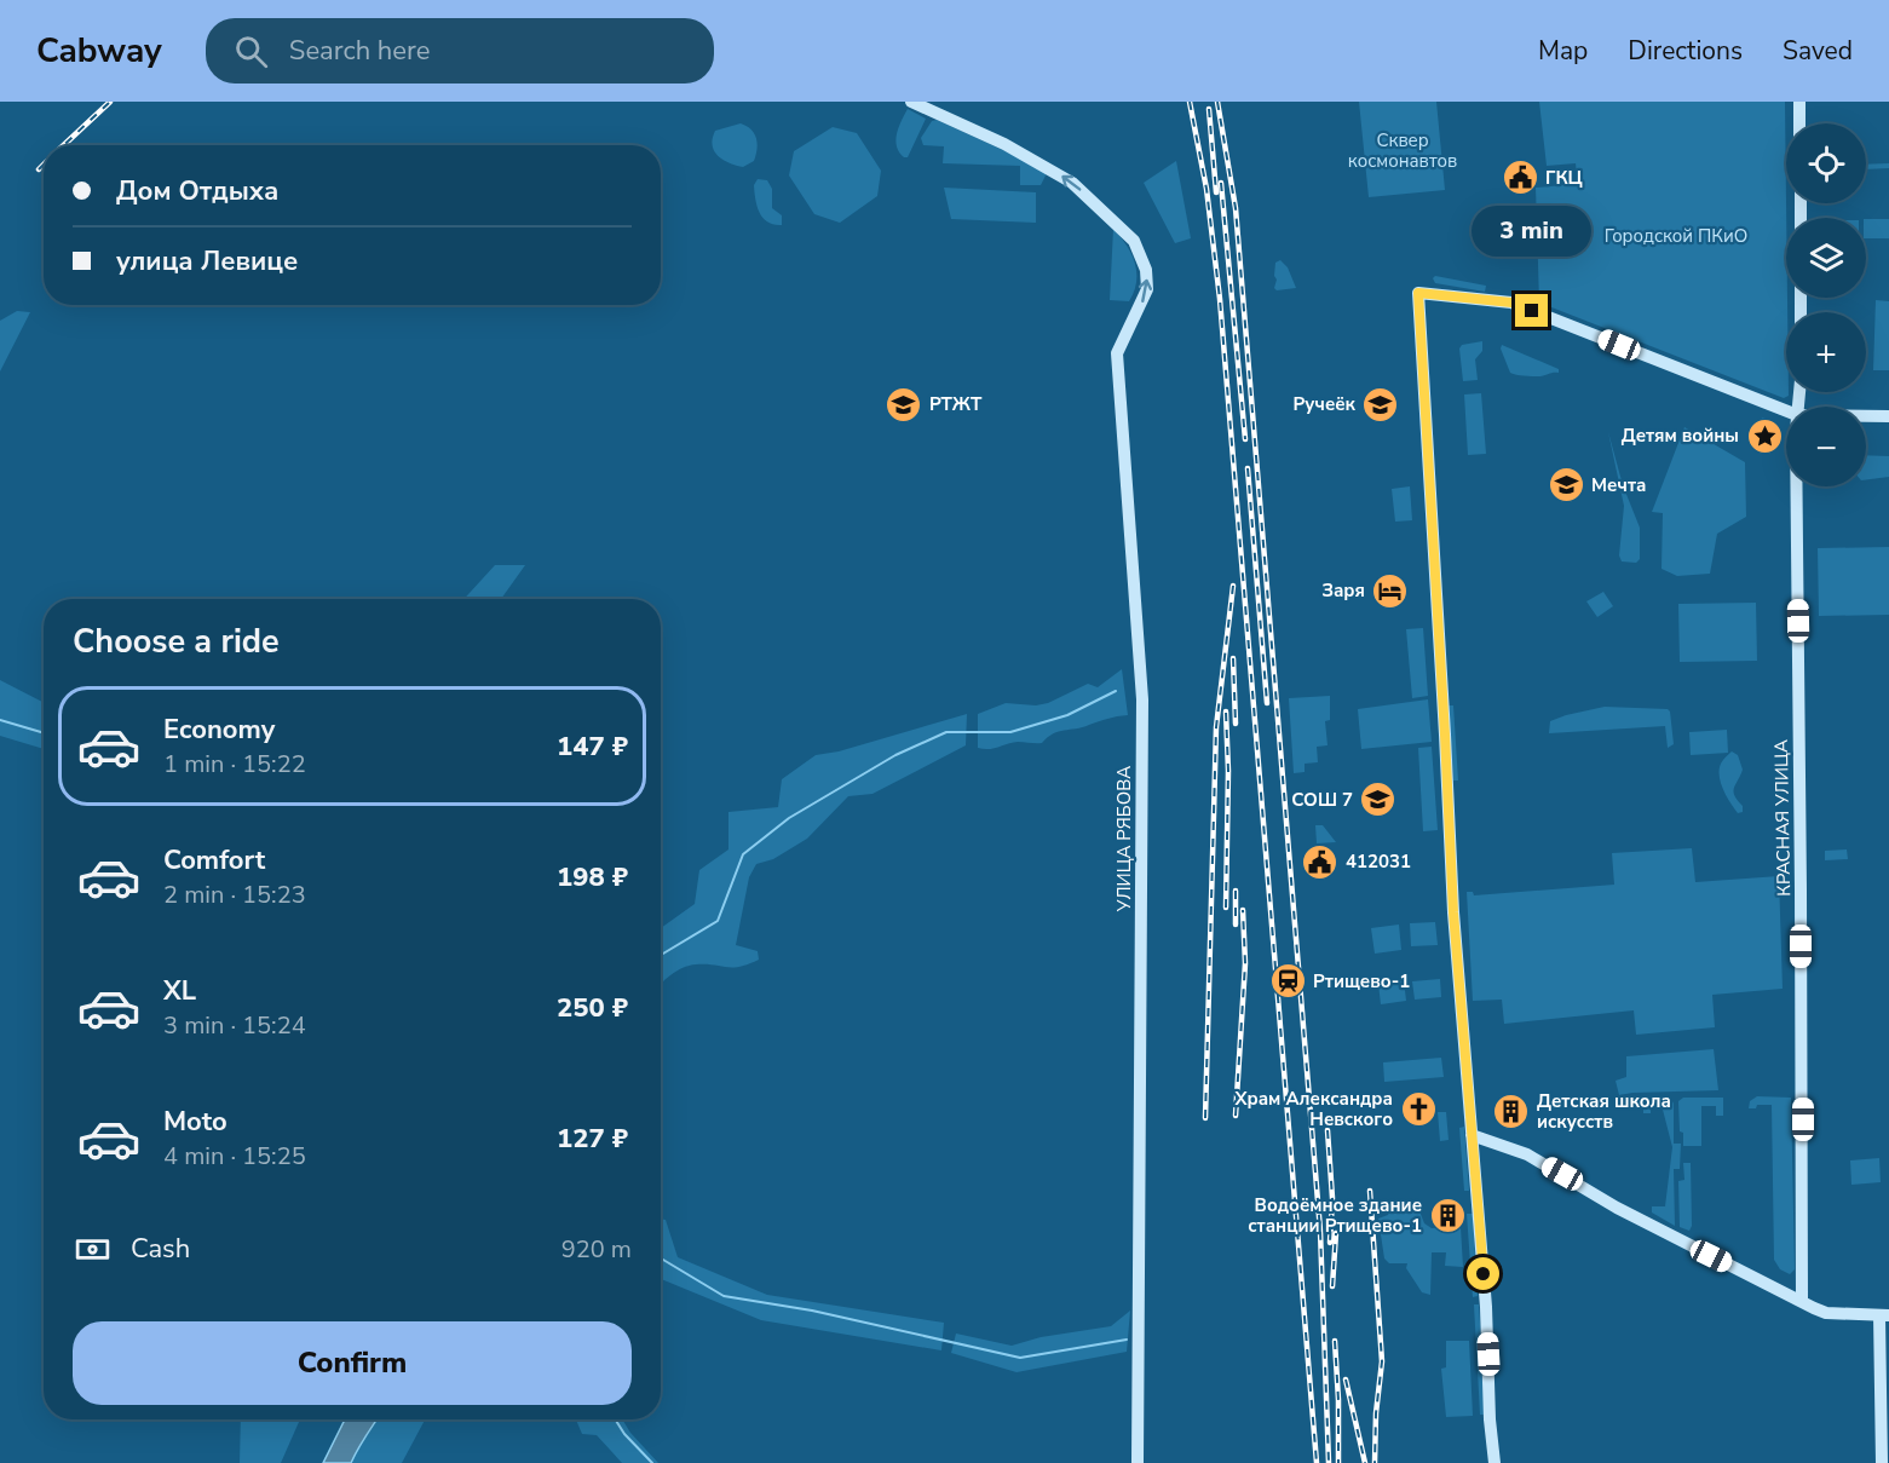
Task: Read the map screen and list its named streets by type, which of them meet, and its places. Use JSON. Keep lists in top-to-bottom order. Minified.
{"streets":{"street":["КРАСНАЯ УЛИЦА","УЛИЦА РЯБОВА"]},"one_way":["УЛИЦА РЯБОВА"],"parks":["Сквер космонавтов","Городской ПКиО"],"places":{"public building":["ГКЦ","412031"],"school or university":["РТЖТ","Ручеёк","Мечта","СОШ 7"],"place":["Детям войны"],"hotel":["Заря"],"station":["Ртищево-1"],"church":["Храм Александра Невского"],"building":["Детская школа искусств","Водоёмное здание станции Ртищево-1"]},"page":{"header":"Cabway","search":"Search here","nav":["Map","Directions","Saved"],"map_buttons":["+","−"],"banner":["Дом Отдыха","улица Левице"],"bubble":"3 min","heading":"Choose a ride","list":[{"name":"Economy","note":"1 min · 15:22","value":"147 ₽"},{"name":"Comfort","note":"2 min · 15:23","value":"198 ₽"},{"name":"XL","note":"3 min · 15:24","value":"250 ₽"},{"name":"Moto","note":"4 min · 15:25","value":"127 ₽"}],"pay":["Cash","920 m"],"buttons":"Confirm"}}
